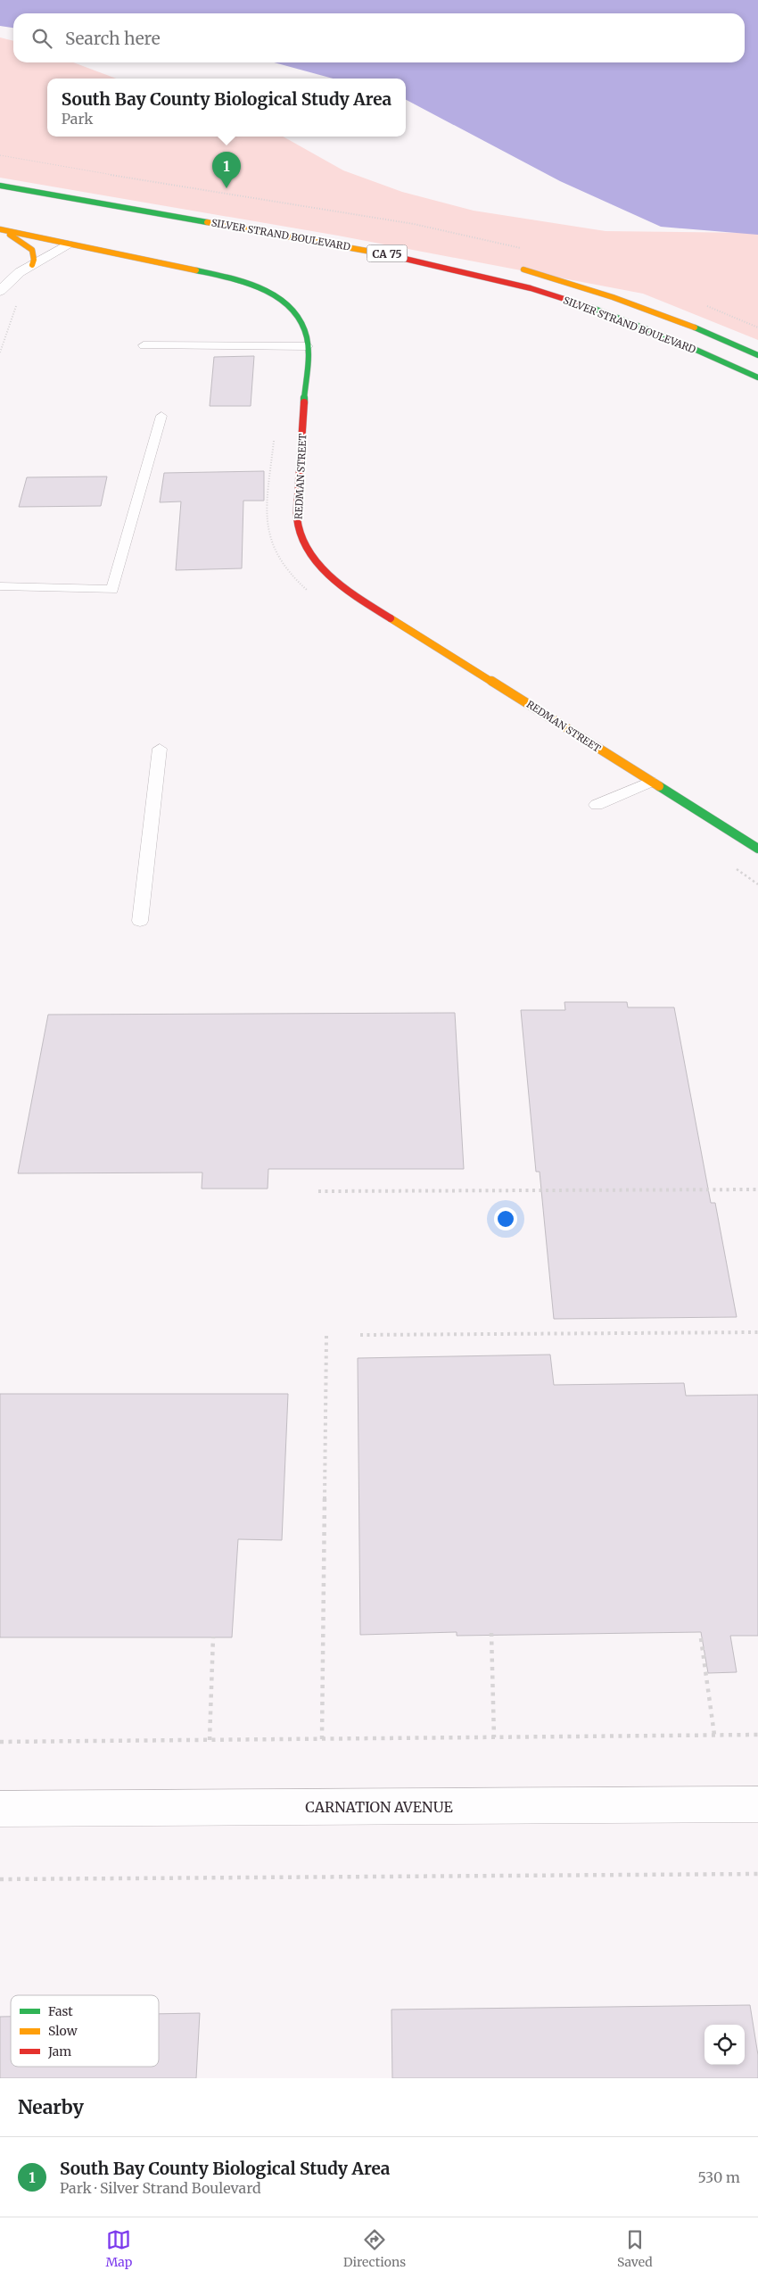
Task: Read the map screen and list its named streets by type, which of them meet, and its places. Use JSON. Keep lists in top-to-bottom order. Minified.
{"streets":{"main road":["SILVER STRAND BOULEVARD","CA 75","REDMAN STREET"],"street":["CARNATION AVENUE"]},"legend":["Fast","Slow","Jam"],"page":{"search":"Search here","popup":["South Bay County Biological Study Area","Park"],"pins":"1","heading":"Nearby","list":[{"mark":"1","name":"South Bay County Biological Study Area","note":"Park · Silver Strand Boulevard","value":"530 m"}],"nav":["Map","Directions","Saved"]}}
